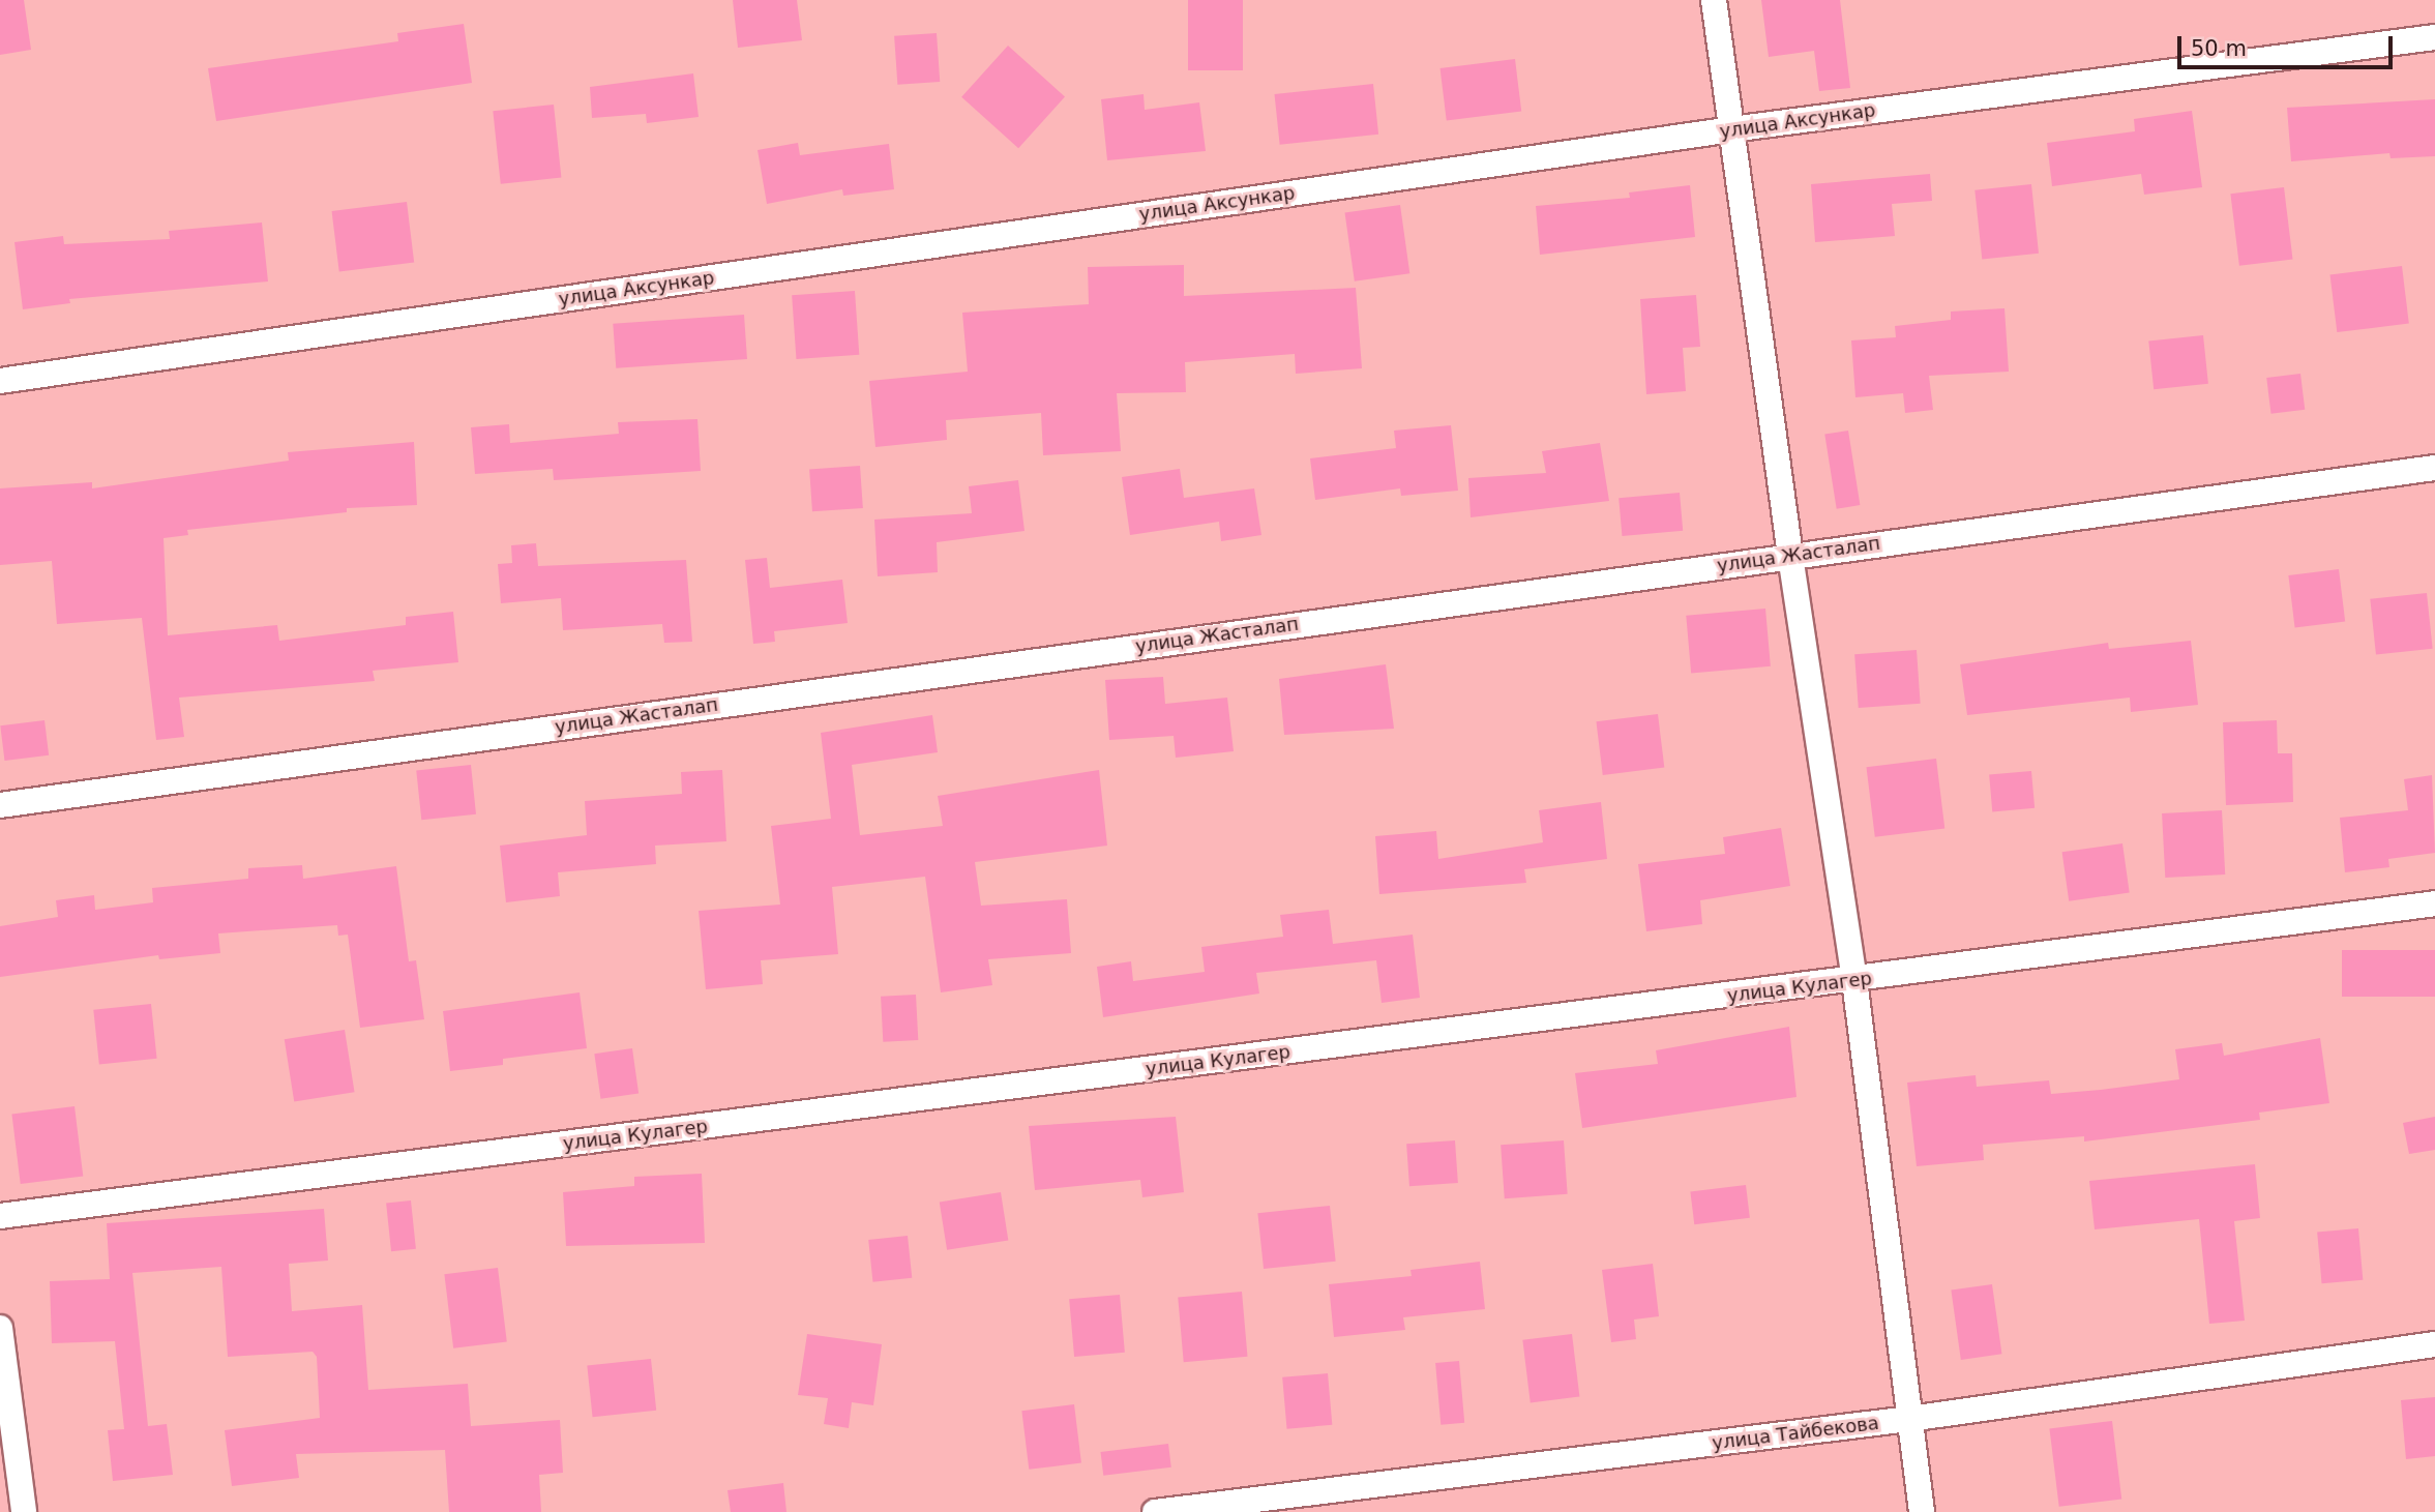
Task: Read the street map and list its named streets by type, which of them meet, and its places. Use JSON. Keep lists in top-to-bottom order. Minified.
{"streets":{"street":["улица Аксункар","улица Жасталап","улица Кулагер","улица Тайбекова"]},"scale_bar":"50 m"}
